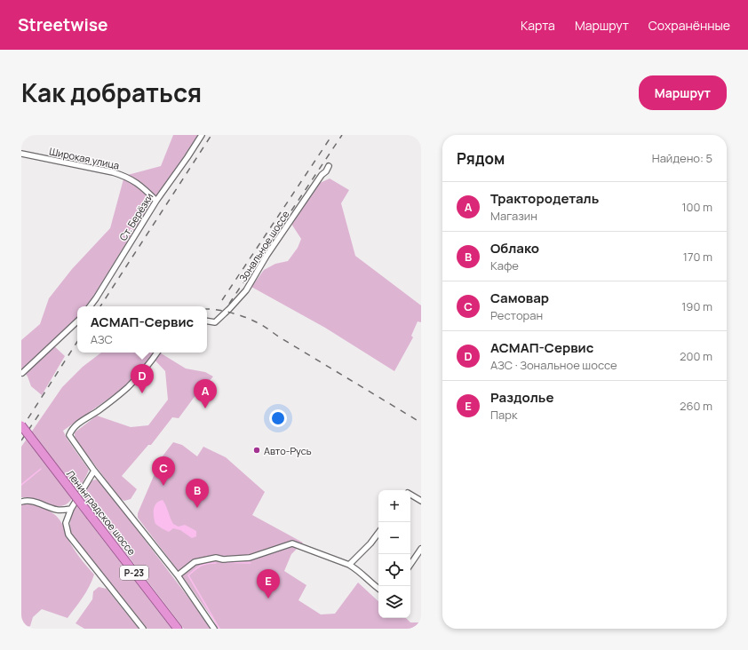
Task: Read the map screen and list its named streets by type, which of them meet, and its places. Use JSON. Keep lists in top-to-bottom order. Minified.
{"streets":{"highway":["Ленинградское шоссе","Р-23"],"street":["Широкая улица","Ст. Берёзки","Зональное шоссе"]},"crossings":[["Широкая улица","Ст. Берёзки"]],"places":["Авто-Русь"],"page":{"header":"Streetwise","nav":["Карта","Маршрут","Сохранённые"],"title":"Как добраться","buttons":"Маршрут","heading":["Рядом","Найдено: 5"],"list":[{"mark":"A","name":"Трактородеталь","note":"Магазин","value":"100 m"},{"mark":"B","name":"Облако","note":"Кафе","value":"170 m"},{"mark":"C","name":"Самовар","note":"Ресторан","value":"190 m"},{"mark":"D","name":"АСМАП-Сервис","note":"АЗС · Зональное шоссе","value":"200 m"},{"mark":"E","name":"Раздолье","note":"Парк","value":"260 m"}],"popup":["АСМАП-Сервис","АЗС"],"pins":["D","A","C","B","E"],"map_buttons":["+","−"]}}
